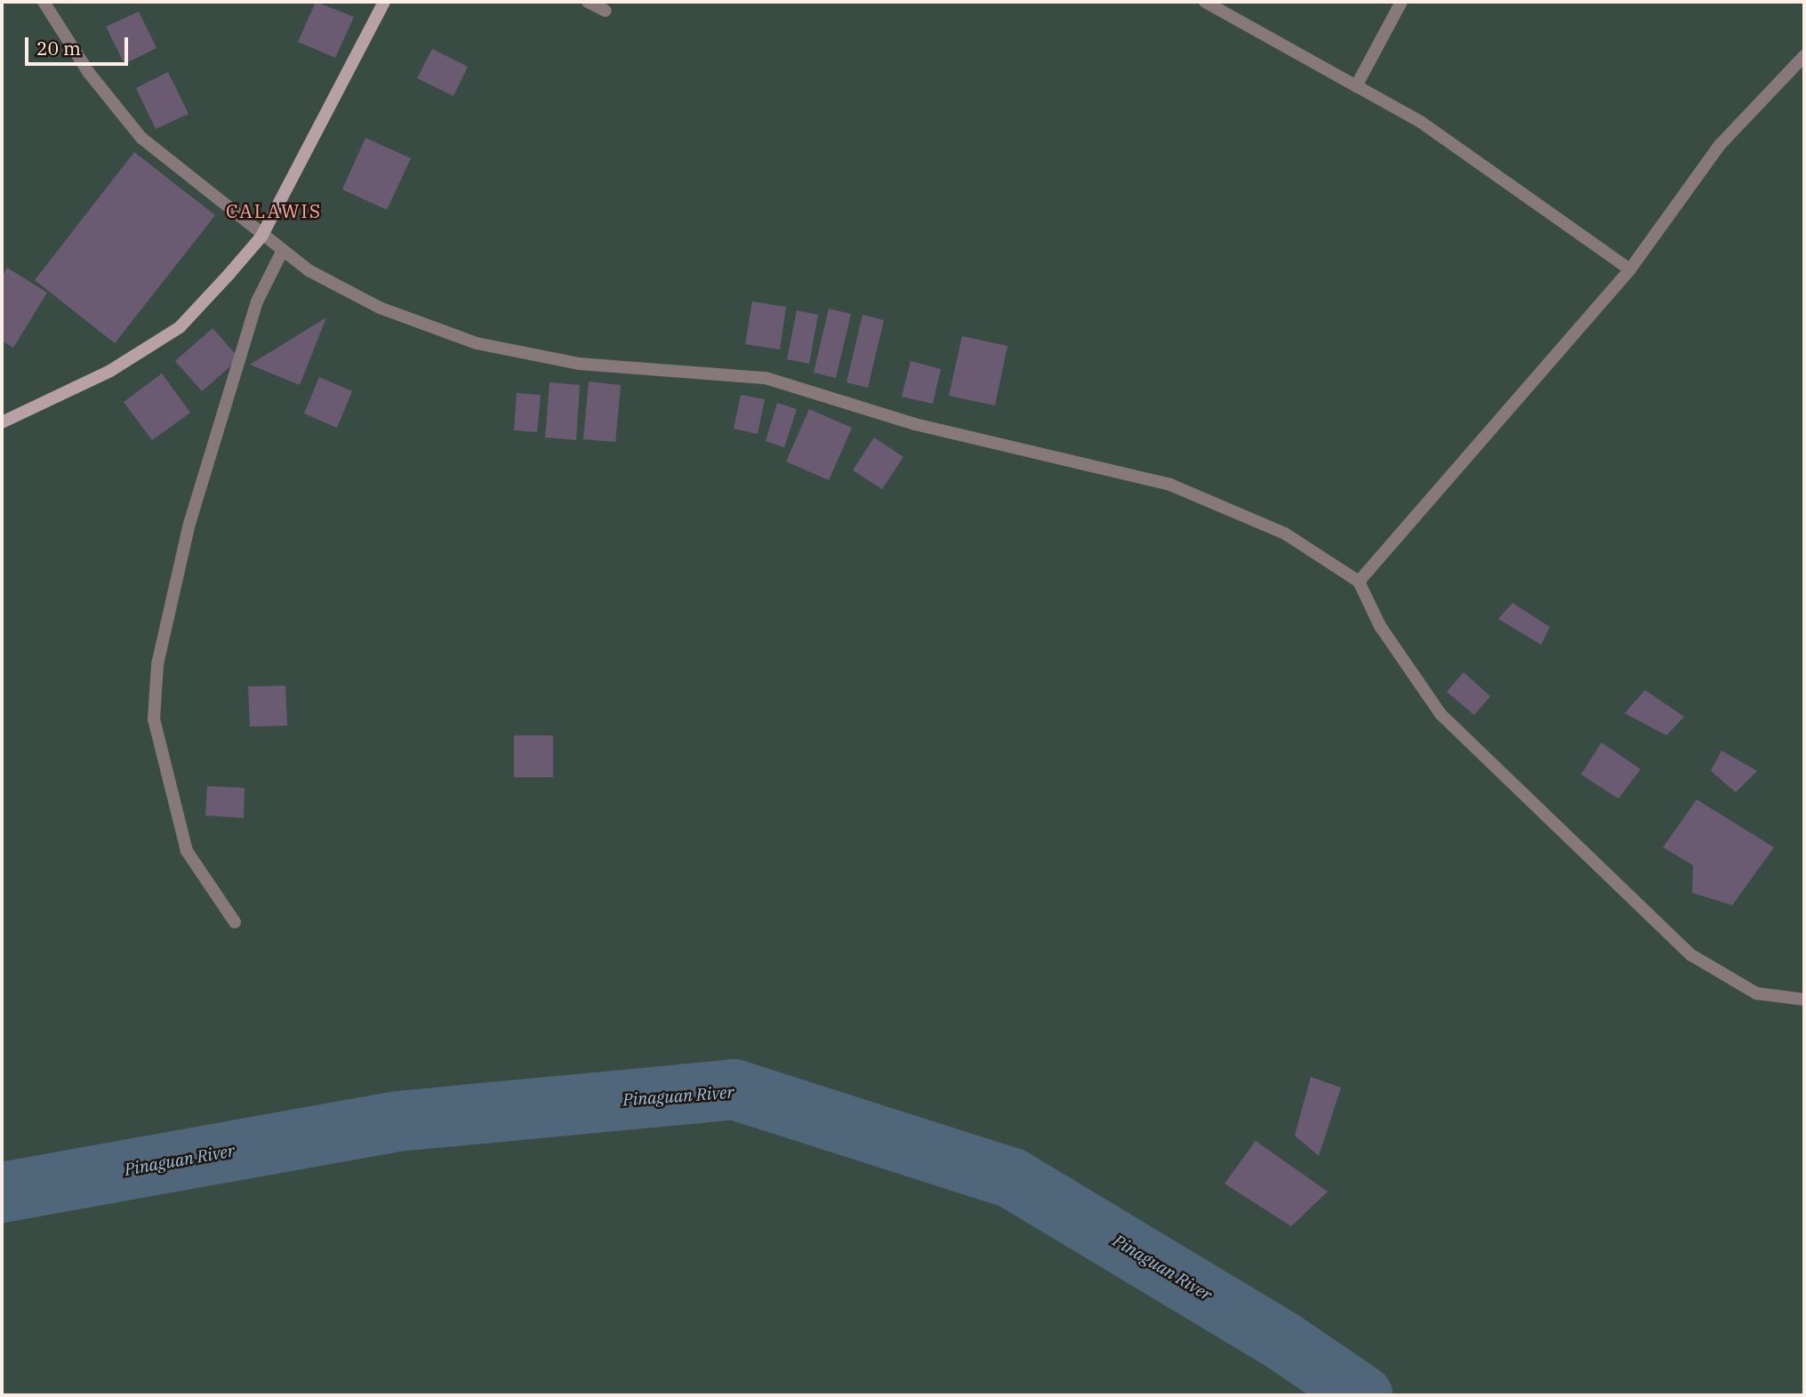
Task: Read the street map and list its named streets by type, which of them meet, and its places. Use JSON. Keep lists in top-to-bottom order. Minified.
{"districts":["CALAWIS"],"water":["Pinaguan River"],"scale_bar":"20 m"}
